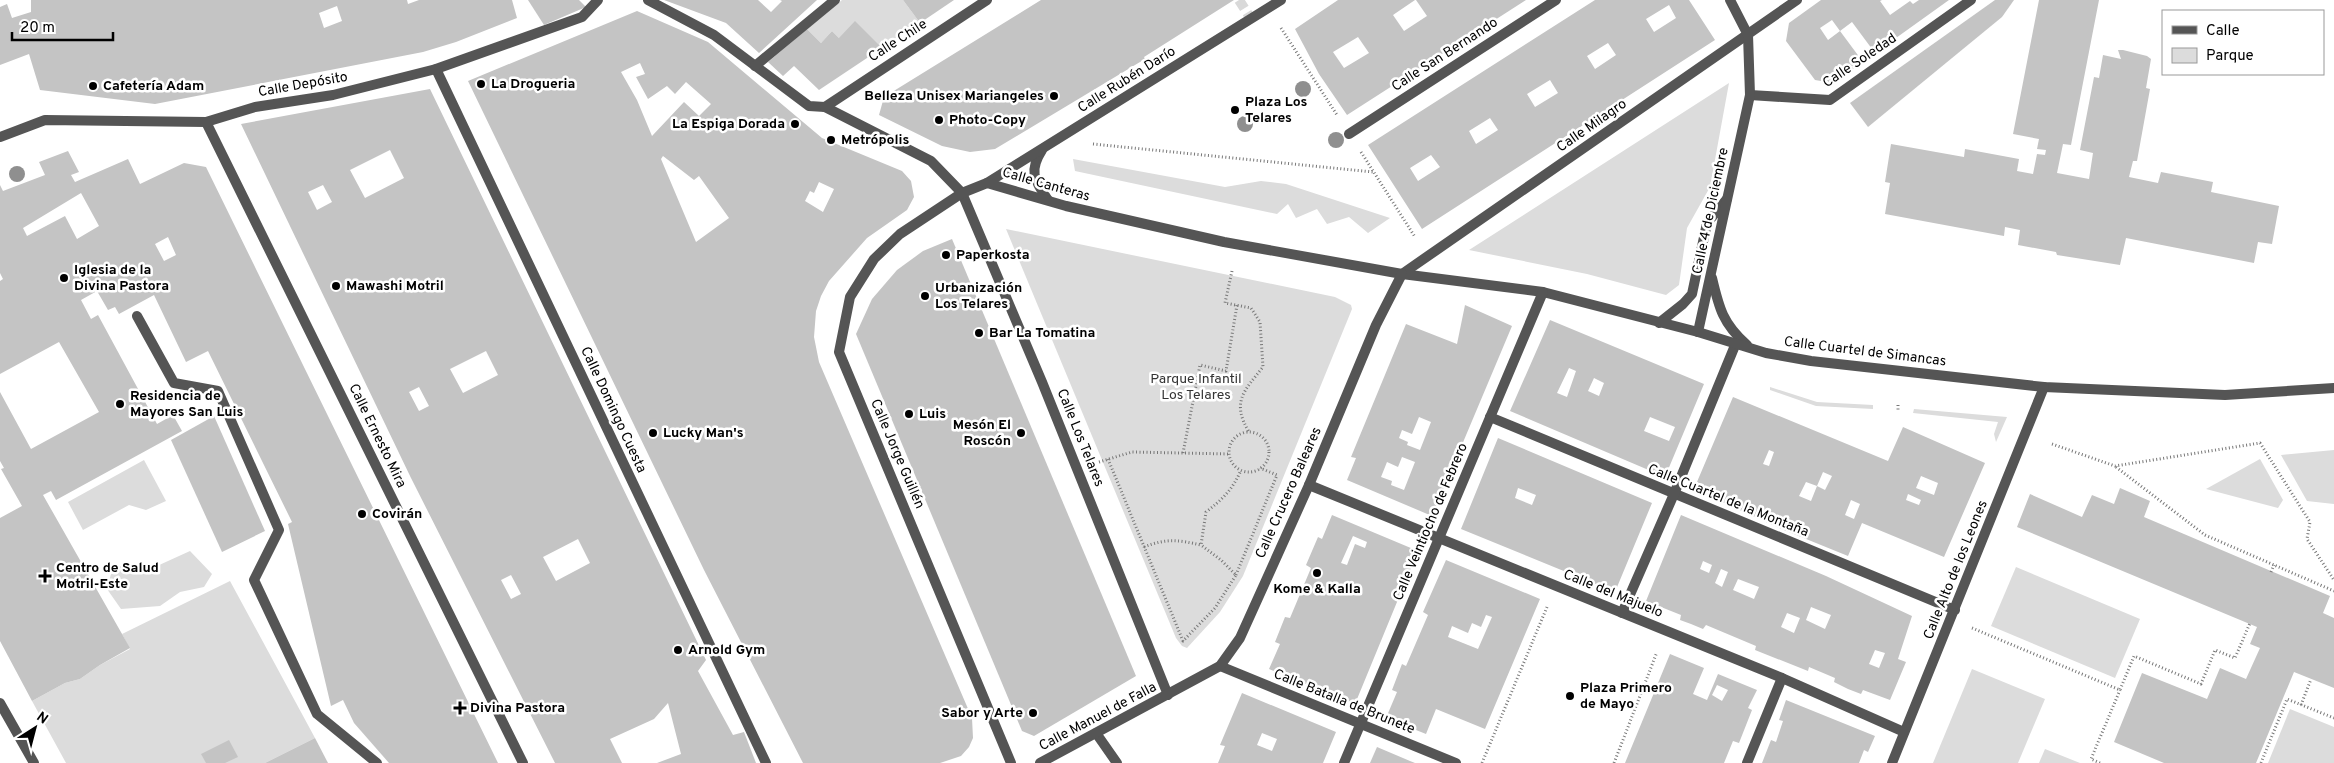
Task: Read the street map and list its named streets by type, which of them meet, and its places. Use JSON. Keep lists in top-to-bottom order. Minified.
{"streets":{"street":["Calle Chile","Calle San Bernando","Calle Soledad","Calle Rubén Darío","Calle Depósito","Calle Milagro","Calle Canteras","Calle 4 de Diciembre","Calle Cuartel de Simancas","Calle Domingo Cuesta","Calle Ernesto Mira","Calle Los Telares","Calle Jorge Guillén","Calle Crucero Baleares","Calle Cuartel de la Montaña","Calle Veintiocho de Febrero","Calle Alto de los Leones","Calle del Majuelo","Calle Batalla de Brunete","Calle Manuel de Falla"]},"crossings":[["Calle Soledad","Calle 4 de Diciembre"],["Calle Rubén Darío","Calle Canteras"],["Calle Depósito","Calle Domingo Cuesta"],["Calle Depósito","Calle Ernesto Mira"],["Calle Milagro","Calle Canteras"],["Calle Milagro","Calle 4 de Diciembre"],["Calle Milagro","Calle Cuartel de Simancas"],["Calle Milagro","Calle Crucero Baleares"],["Calle Canteras","Calle Cuartel de Simancas"],["Calle Canteras","Calle Los Telares"],["Calle Canteras","Calle Jorge Guillén"],["Calle Canteras","Calle Crucero Baleares"],["Calle 4 de Diciembre","Calle Cuartel de Simancas"],["Calle Cuartel de Simancas","Calle Crucero Baleares"],["Calle Cuartel de Simancas","Calle Veintiocho de Febrero"],["Calle Cuartel de Simancas","Calle Alto de los Leones"],["Calle Los Telares","Calle Jorge Guillén"],["Calle Los Telares","Calle Crucero Baleares"],["Calle Los Telares","Calle Manuel de Falla"],["Calle Crucero Baleares","Calle del Majuelo"],["Calle Crucero Baleares","Calle Batalla de Brunete"],["Calle Crucero Baleares","Calle Manuel de Falla"],["Calle Cuartel de la Montaña","Calle Veintiocho de Febrero"],["Calle Cuartel de la Montaña","Calle Alto de los Leones"],["Calle Veintiocho de Febrero","Calle del Majuelo"],["Calle Veintiocho de Febrero","Calle Batalla de Brunete"],["Calle Alto de los Leones","Calle del Majuelo"]],"parks":["Parque Infantil Los Telares"],"places":{"other":["La Drogueria","Cafetería Adam","Belleza Unisex Mariangeles","Plaza Los Telares","Photo-Copy","La Espiga Dorada","Metrópolis","Paperkosta","Iglesia de la Divina Pastora","Mawashi Motril","Urbanización Los Telares","Bar La Tomatina","Residencia de Mayores San Luis","Luis","Lucky Man's","Mesón El Roscón","Covirán","Kome & Kalla","Arnold Gym","Plaza Primero de Mayo","Sabor y Arte"],"health":["Centro de Salud Motril-Este","Divina Pastora"]},"legend":["Calle","Parque"],"scale_bar":"20 m","north":"top right"}
